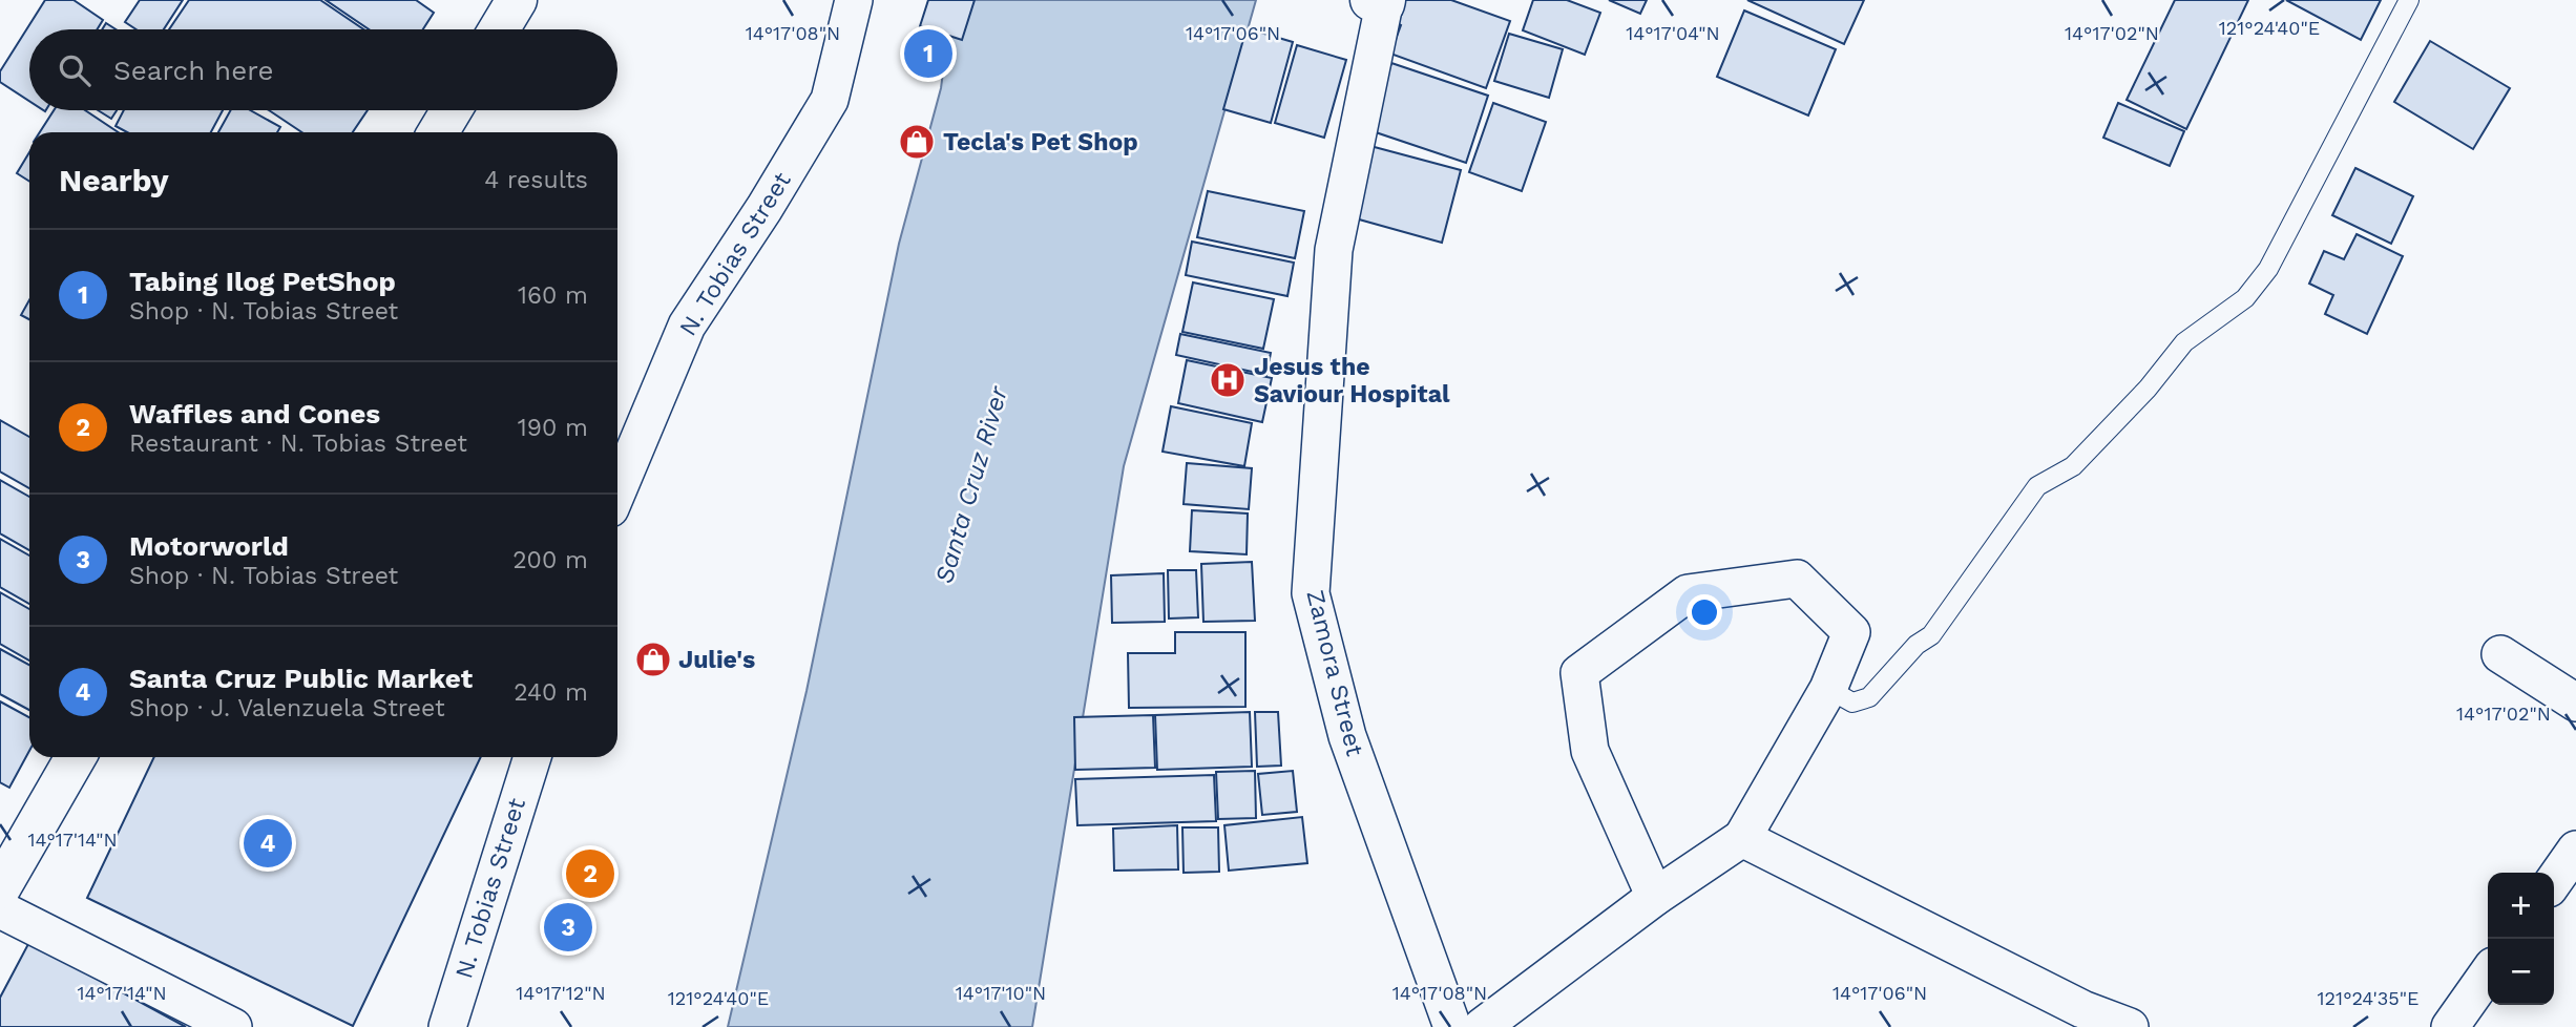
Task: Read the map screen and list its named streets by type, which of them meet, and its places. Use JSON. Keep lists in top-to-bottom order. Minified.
{"streets":{"street":["N. Tobias Street","Zamora Street"]},"water":["Santa Cruz River"],"places":{"shop":["Tecla's Pet Shop","Julie's"],"hospital":["Jesus the Saviour Hospital"]},"page":{"pins":["1","4","2","3"],"search":"Search here","heading":["Nearby","4 results"],"list":[{"mark":"1","name":"Tabing Ilog PetShop","note":"Shop · N. Tobias Street","value":"160 m"},{"mark":"2","name":"Waffles and Cones","note":"Restaurant · N. Tobias Street","value":"190 m"},{"mark":"3","name":"Motorworld","note":"Shop · N. Tobias Street","value":"200 m"},{"mark":"4","name":"Santa Cruz Public Market","note":"Shop · J. Valenzuela Street","value":"240 m"}],"map_buttons":["+","−"]},"coordinates":["121°24'40\"E","14°17'08\"N","14°17'06\"N","14°17'04\"N","14°17'02\"N","14°17'14\"N","14°17'12\"N","14°17'10\"N","121°24'35\"E"]}
